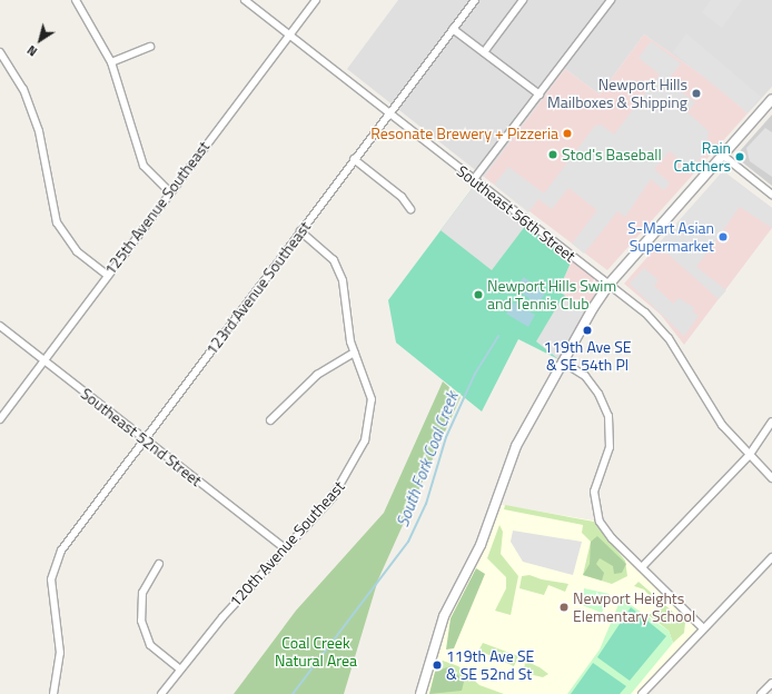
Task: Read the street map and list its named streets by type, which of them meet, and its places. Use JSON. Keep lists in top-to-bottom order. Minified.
{"streets":{"street":["125th Avenue Southeast","Southeast 56th Street","123rd Avenue Southeast","Southeast 52nd Street","120th Avenue Southeast"]},"crossings":[["125th Avenue Southeast","Southeast 56th Street"],["125th Avenue Southeast","Southeast 52nd Street"],["Southeast 56th Street","123rd Avenue Southeast"],["123rd Avenue Southeast","Southeast 52nd Street"],["123rd Avenue Southeast","120th Avenue Southeast"],["Southeast 52nd Street","120th Avenue Southeast"]],"water":["South Fork Coal Creek"],"parks":["Coal Creek Natural Area"],"places":["Newport Hills Mailboxes & Shipping","Resonate Brewery + Pizzeria","Stod's Baseball","Rain Catchers","S-Mart Asian Supermarket","Newport Hills Swim and Tennis Club","119th Ave SE & SE 54th Pl","Newport Heights Elementary School","119th Ave SE & SE 52nd St"],"north":"bottom left"}
